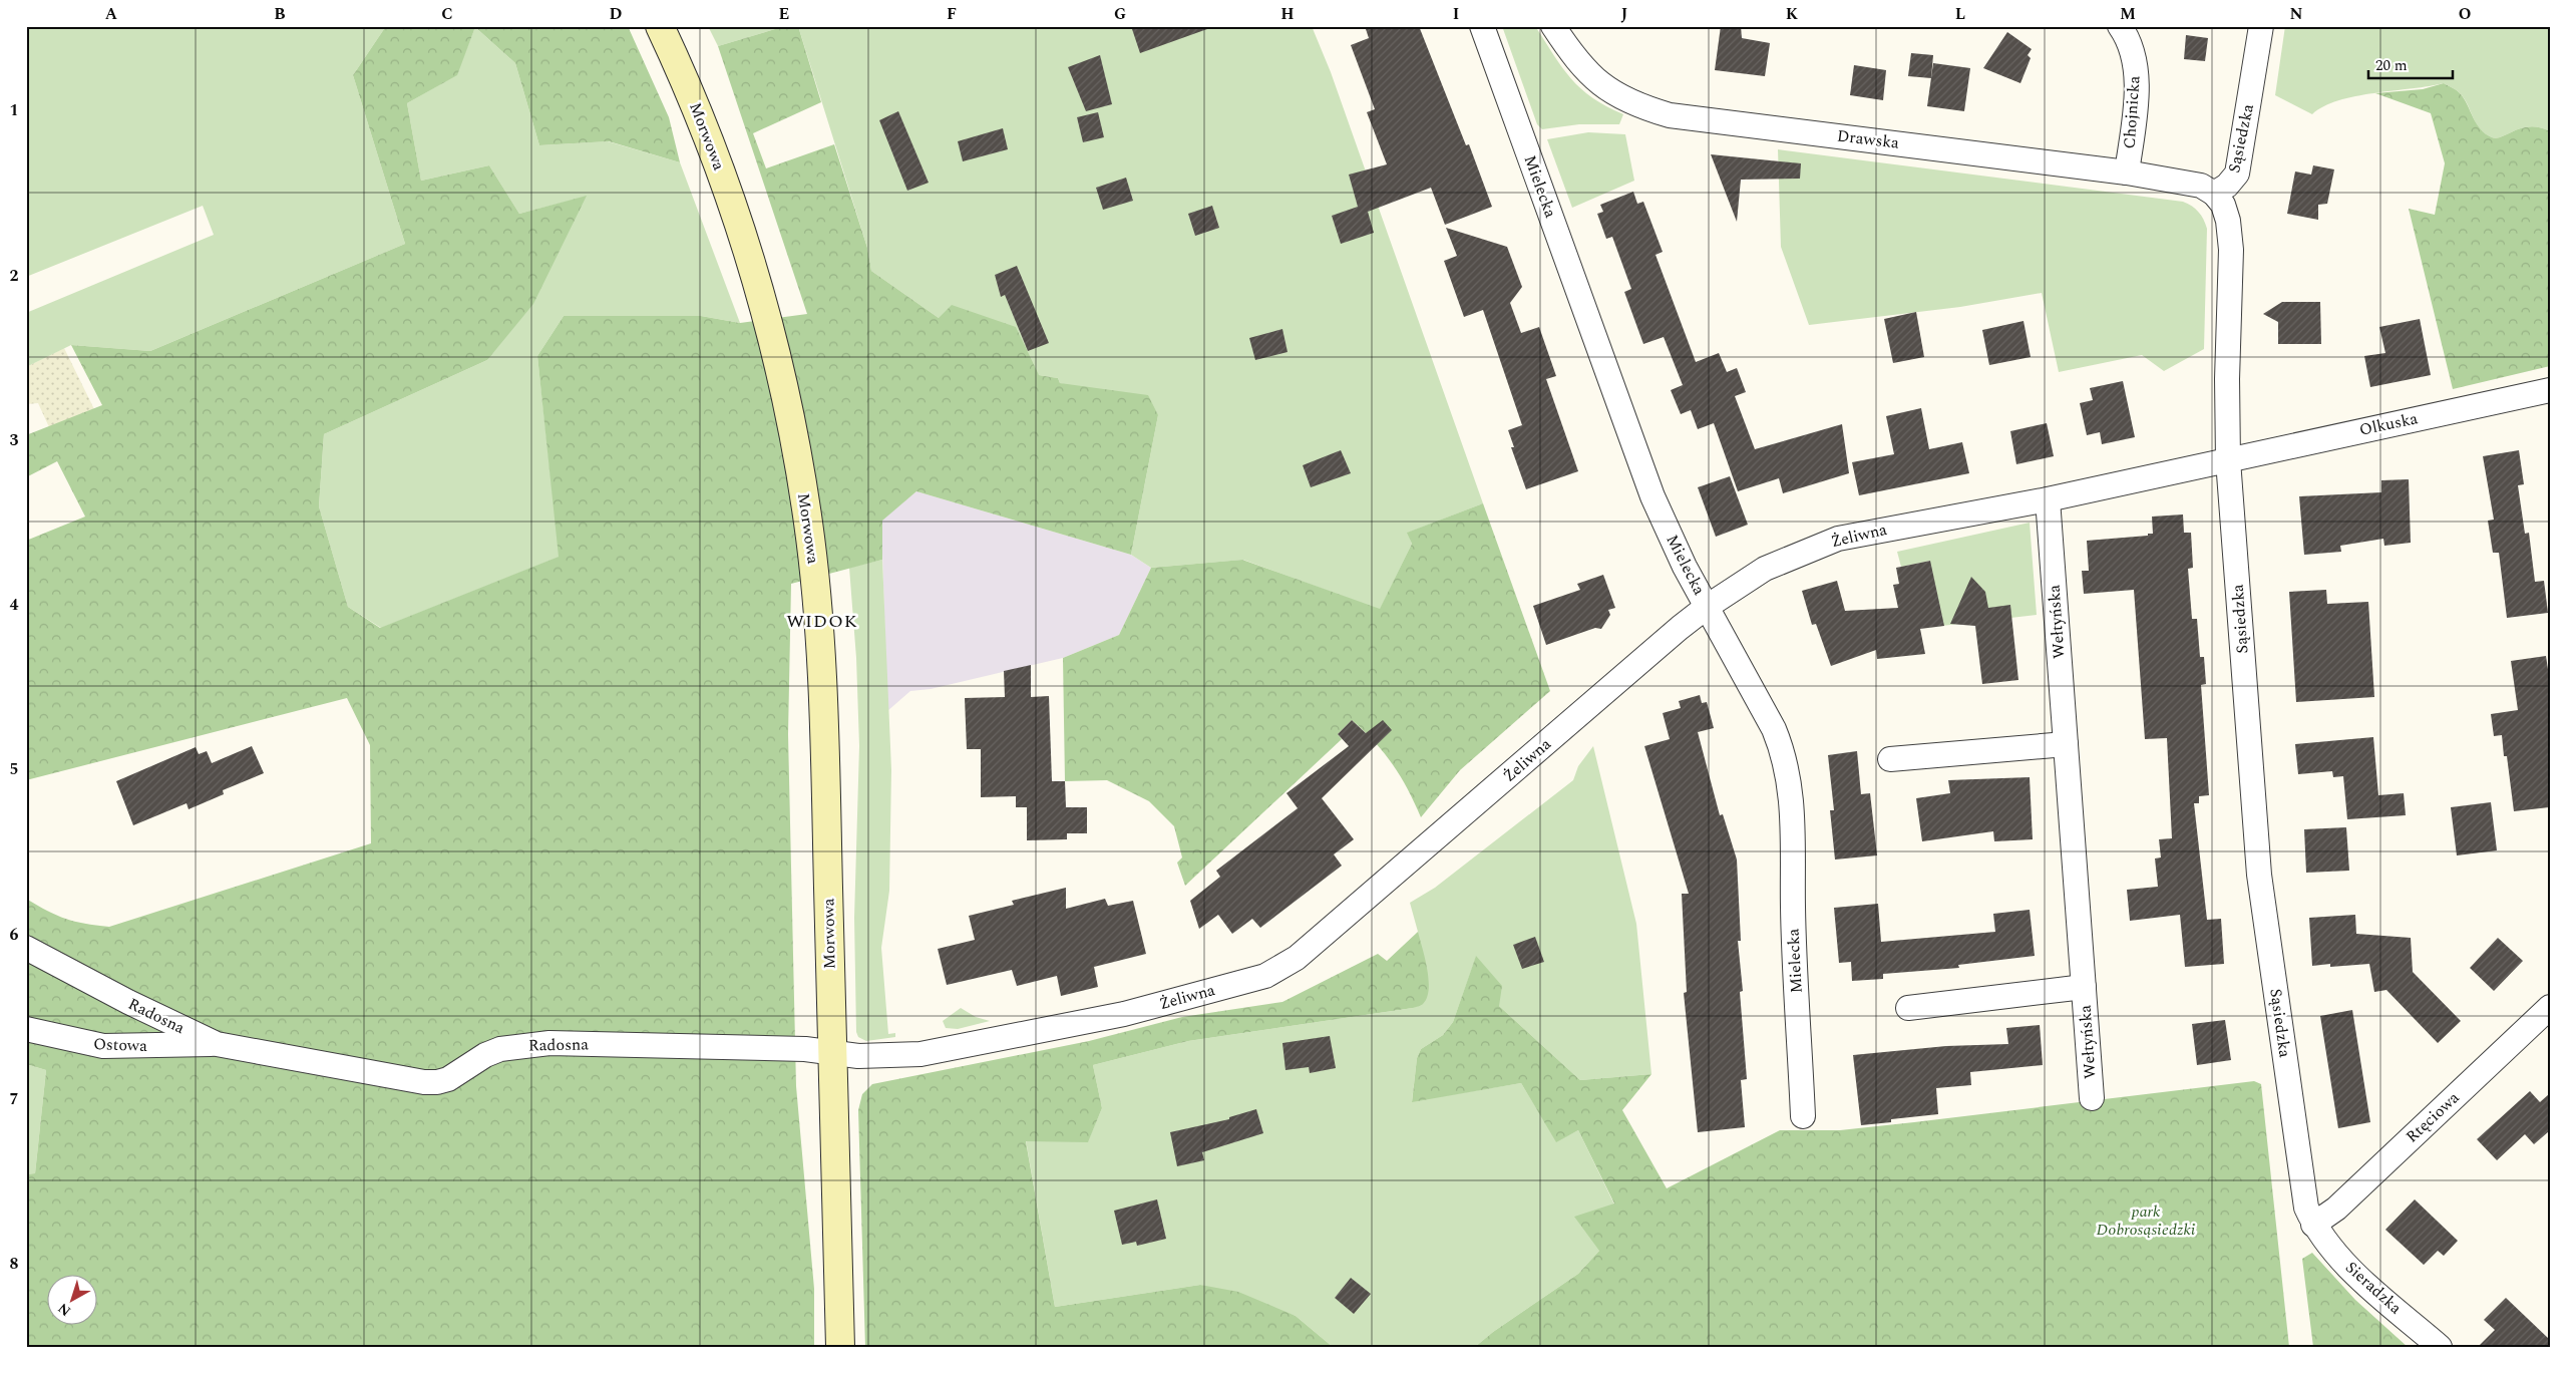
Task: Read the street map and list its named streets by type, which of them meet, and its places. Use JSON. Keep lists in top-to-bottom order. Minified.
{"streets":{"main road":["Morwowa"],"street":["Chojnicka","Sąsiedzka","Drawska","Mielecka","Olkuska","Żeliwna","Wełtyńska","Radosna","Ostowa","Rtęciowa","Sieradzka"]},"crossings":[["Chojnicka","Drawska"],["Morwowa","Żeliwna"],["Morwowa","Radosna"],["Sąsiedzka","Drawska"],["Sąsiedzka","Olkuska"],["Sąsiedzka","Żeliwna"],["Sąsiedzka","Rtęciowa"],["Sąsiedzka","Sieradzka"],["Mielecka","Żeliwna"],["Olkuska","Żeliwna"],["Żeliwna","Wełtyńska"],["Żeliwna","Radosna"],["Radosna","Ostowa"],["Rtęciowa","Sieradzka"]],"districts":["WIDOK"],"parks":["park Dobrosąsiedzki"],"scale_bar":"20 m","north":"bottom left","grid":{"columns":["A","B","C","D","E","F","G","H","I","J","K","L","M","N","O"],"rows":["1","2","3","4","5","6","7","8"]}}
